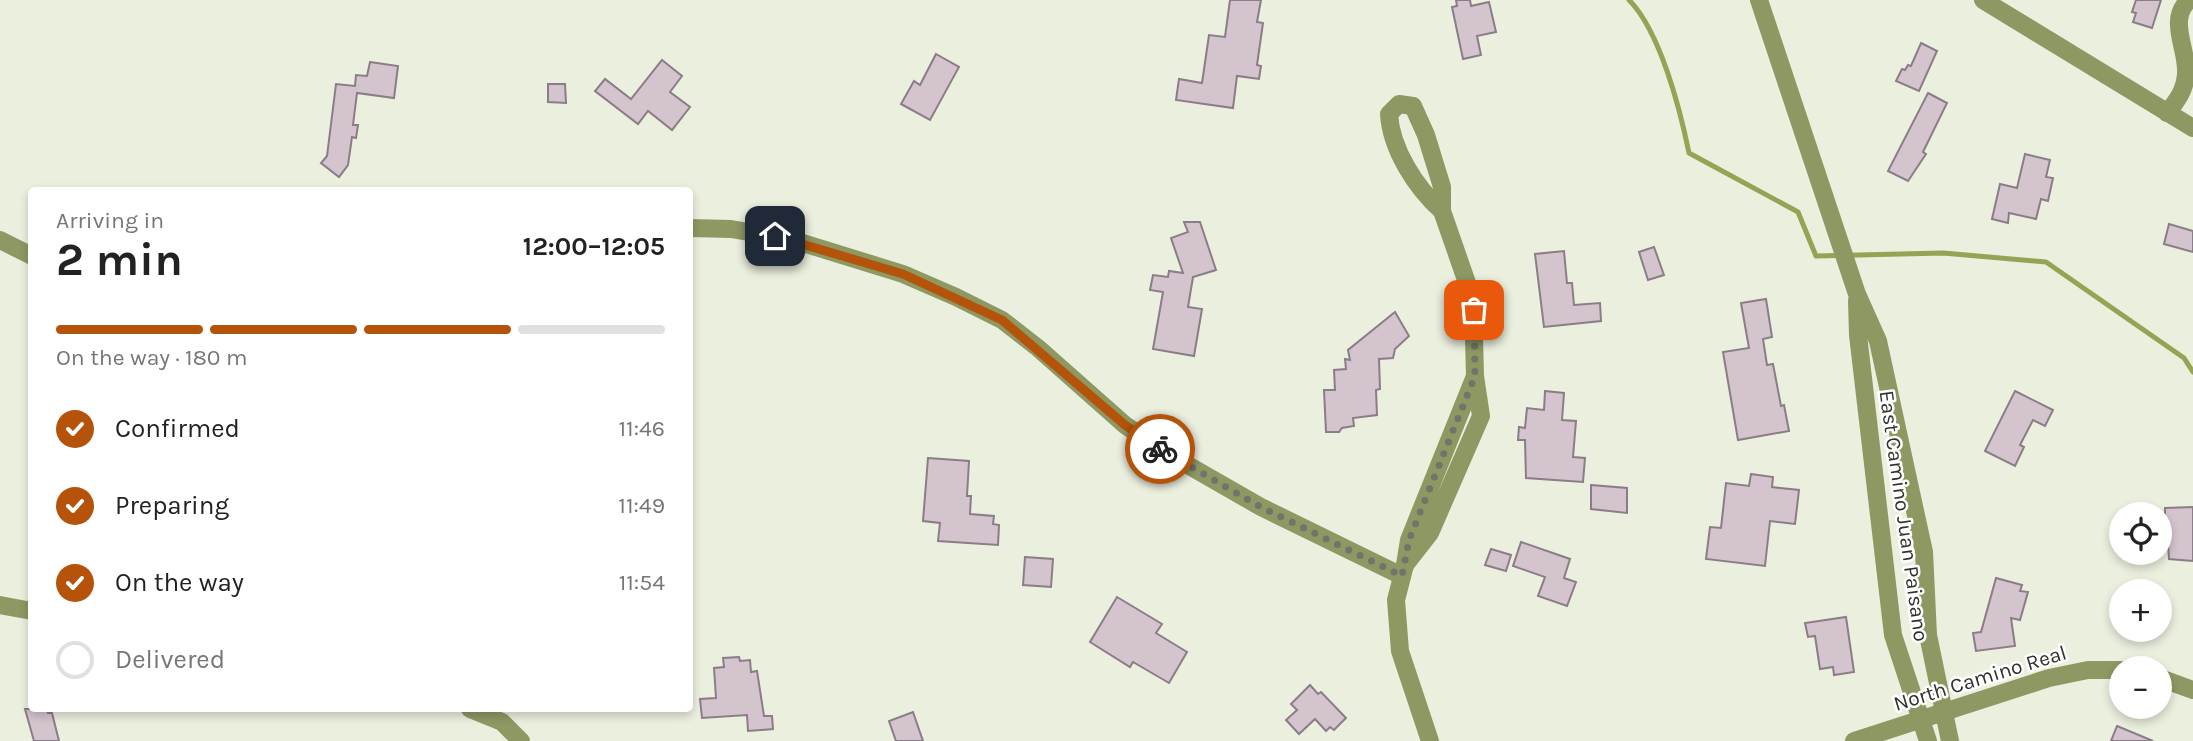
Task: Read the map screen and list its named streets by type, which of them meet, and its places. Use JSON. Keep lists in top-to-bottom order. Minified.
{"streets":{"street":["East Camino Juan Paisano","North Camino Real"]},"crossings":[["East Camino Juan Paisano","North Camino Real"]],"page":{"heading":["2 min","Arriving in","12:00–12:05"],"bar":"On the way · 180 m","list":[["Confirmed","11:46"],["Preparing","11:49"],["On the way","11:54"],"Delivered"],"map_buttons":["+","−"]}}
